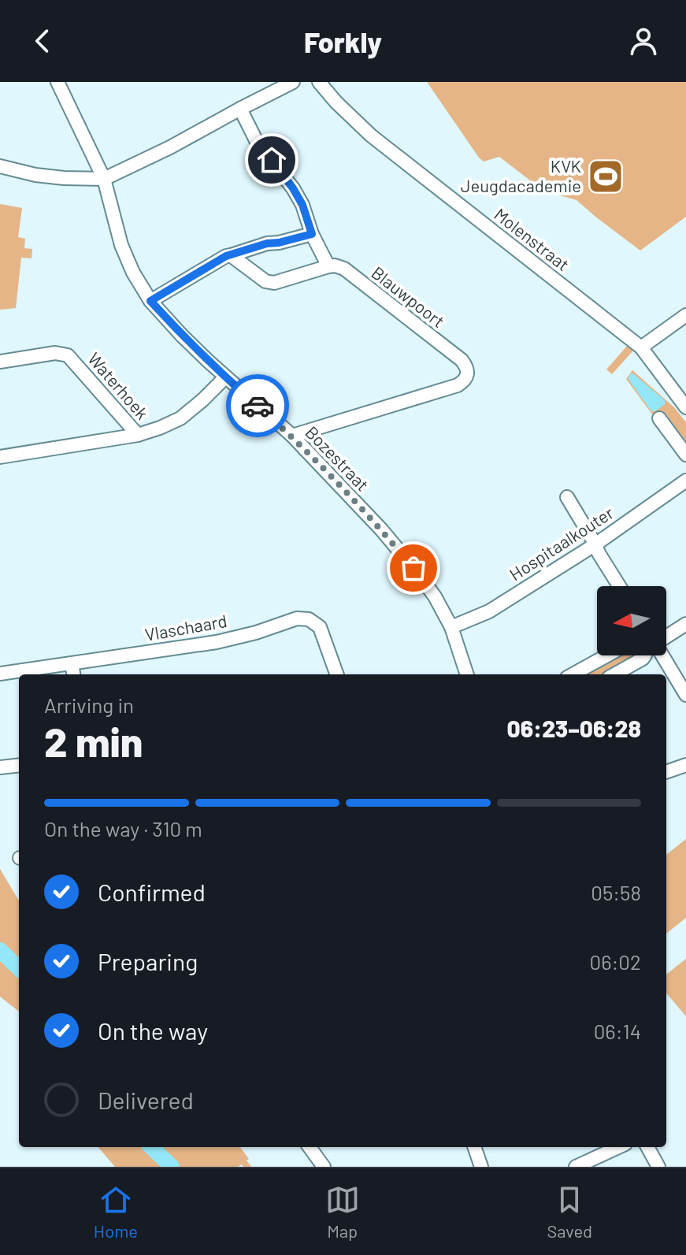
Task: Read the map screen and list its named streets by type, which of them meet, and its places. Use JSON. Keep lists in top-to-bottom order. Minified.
{"streets":{"street":["Molenstraat","Blauwpoort","Waterhoek","Bozestraat","Hospitaalkouter","Vlaschaard"]},"crossings":[["Blauwpoort","Bozestraat"],["Waterhoek","Bozestraat"],["Bozestraat","Hospitaalkouter"]],"places":{"sports":["KVK Jeugdacademie"]},"north":"left","page":{"header":"Forkly","heading":["2 min","Arriving in","06:23–06:28"],"bar":"On the way · 310 m","list":[["Confirmed","05:58"],["Preparing","06:02"],["On the way","06:14"],"Delivered"],"tabs":["Home","Map","Saved"]}}
